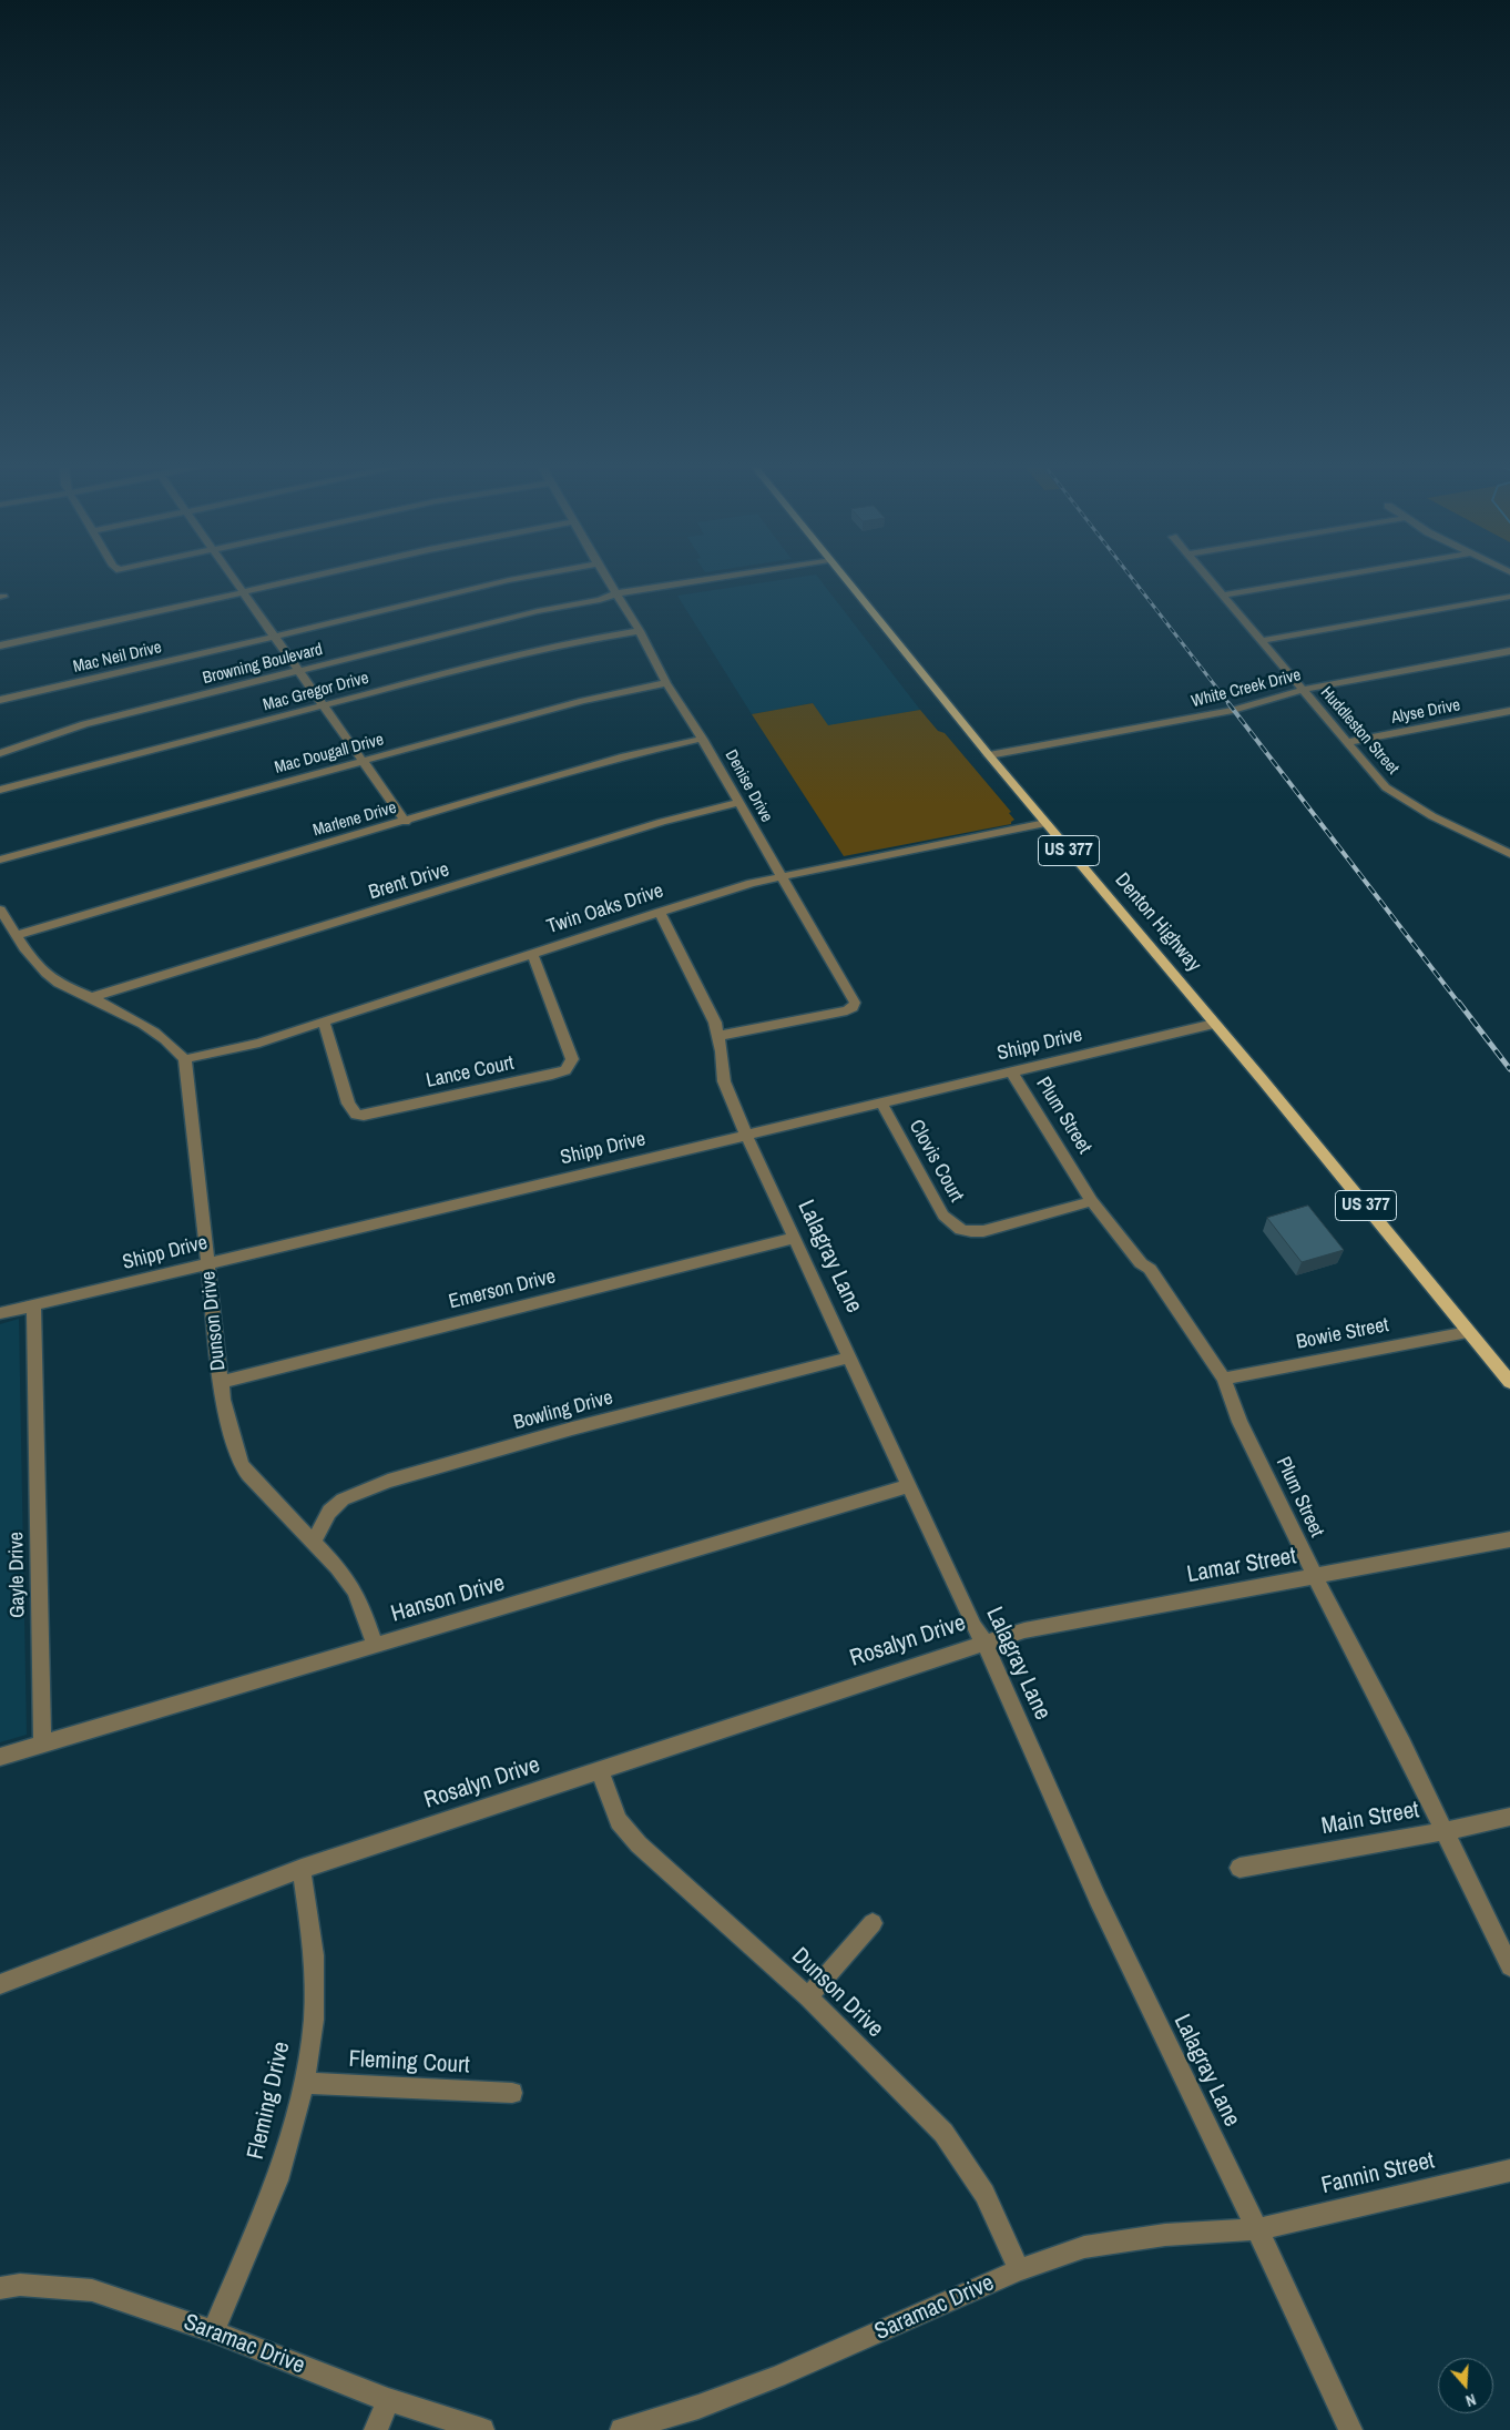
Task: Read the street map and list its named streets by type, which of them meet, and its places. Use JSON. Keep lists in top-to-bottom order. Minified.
{"streets":{"main road":["US 377","Denton Highway"],"street":["Mac Neil Drive","Browning Boulevard","White Creek Drive","Mac Gregor Drive","Alyse Drive","Huddleston Street","Mac Dougall Drive","Denise Drive","Marlene Drive","Brent Drive","Twin Oaks Drive","Shipp Drive","Lance Court","Plum Street","Clovis Court","Lalagray Lane","Emerson Drive","Dunson Drive","Bowie Street","Bowling Drive","Lamar Street","Gayle Drive","Hanson Drive","Rosalyn Drive","Main Street","Fleming Court","Fleming Drive","Fannin Street","Saramac Drive"]},"crossings":[["Browning Boulevard","Denise Drive"],["White Creek Drive","Huddleston Street"],["White Creek Drive","Denton Highway"],["Mac Gregor Drive","Denise Drive"],["Alyse Drive","Huddleston Street"],["Mac Dougall Drive","Denise Drive"],["Denise Drive","Marlene Drive"],["Denise Drive","Brent Drive"],["Denise Drive","Twin Oaks Drive"],["Denise Drive","Lalagray Lane"],["Twin Oaks Drive","Denton Highway"],["Twin Oaks Drive","Lance Court"],["Twin Oaks Drive","Lalagray Lane"],["Twin Oaks Drive","Dunson Drive"],["Denton Highway","Shipp Drive"],["Denton Highway","Bowie Street"],["Shipp Drive","Plum Street"],["Shipp Drive","Clovis Court"],["Shipp Drive","Lalagray Lane"],["Shipp Drive","Dunson Drive"],["Shipp Drive","Gayle Drive"],["Plum Street","Clovis Court"],["Plum Street","Bowie Street"],["Plum Street","Lamar Street"],["Plum Street","Main Street"],["Lalagray Lane","Emerson Drive"],["Lalagray Lane","Bowling Drive"],["Lalagray Lane","Lamar Street"],["Lalagray Lane","Hanson Drive"],["Lalagray Lane","Rosalyn Drive"],["Lalagray Lane","Fannin Street"],["Lalagray Lane","Saramac Drive"],["Emerson Drive","Dunson Drive"],["Dunson Drive","Bowling Drive"],["Dunson Drive","Hanson Drive"],["Dunson Drive","Rosalyn Drive"],["Dunson Drive","Saramac Drive"],["Lamar Street","Rosalyn Drive"],["Gayle Drive","Hanson Drive"],["Rosalyn Drive","Fleming Drive"],["Fleming Court","Fleming Drive"],["Fleming Drive","Saramac Drive"],["Fannin Street","Saramac Drive"]],"north":"bottom"}
